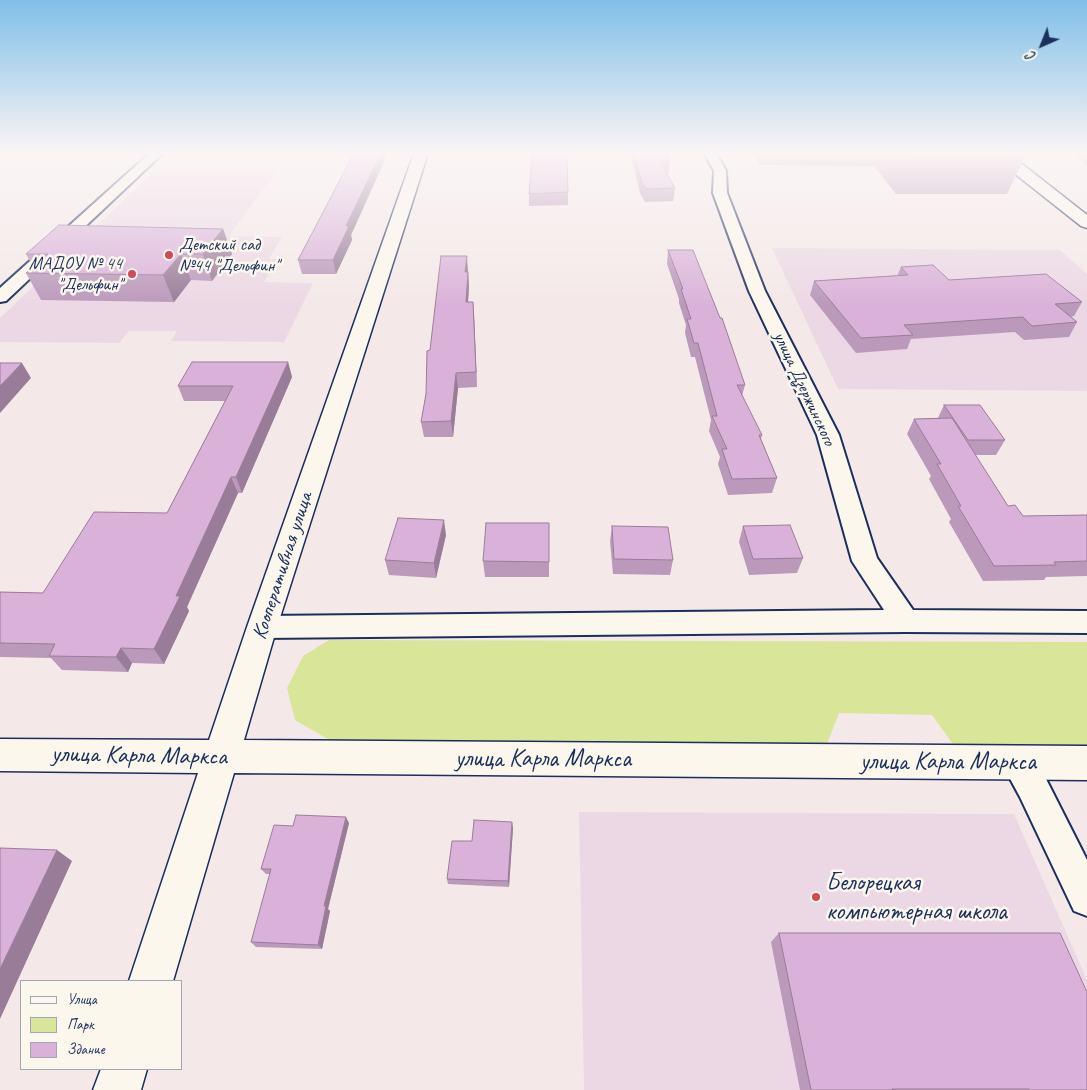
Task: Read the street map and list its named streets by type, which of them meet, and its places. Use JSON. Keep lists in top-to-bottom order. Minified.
{"streets":{"street":["улица Дзержинского","Кооперативная улица","улица Карла Маркса"]},"crossings":[["Кооперативная улица","улица Карла Маркса"]],"places":["Детский сад №44 \"Дельфин\"","МАДОУ № 44 \"Дельфин\"","Белорецкая компьютерная школа"],"legend":["Улица","Парк","Здание"],"north":"bottom left"}
